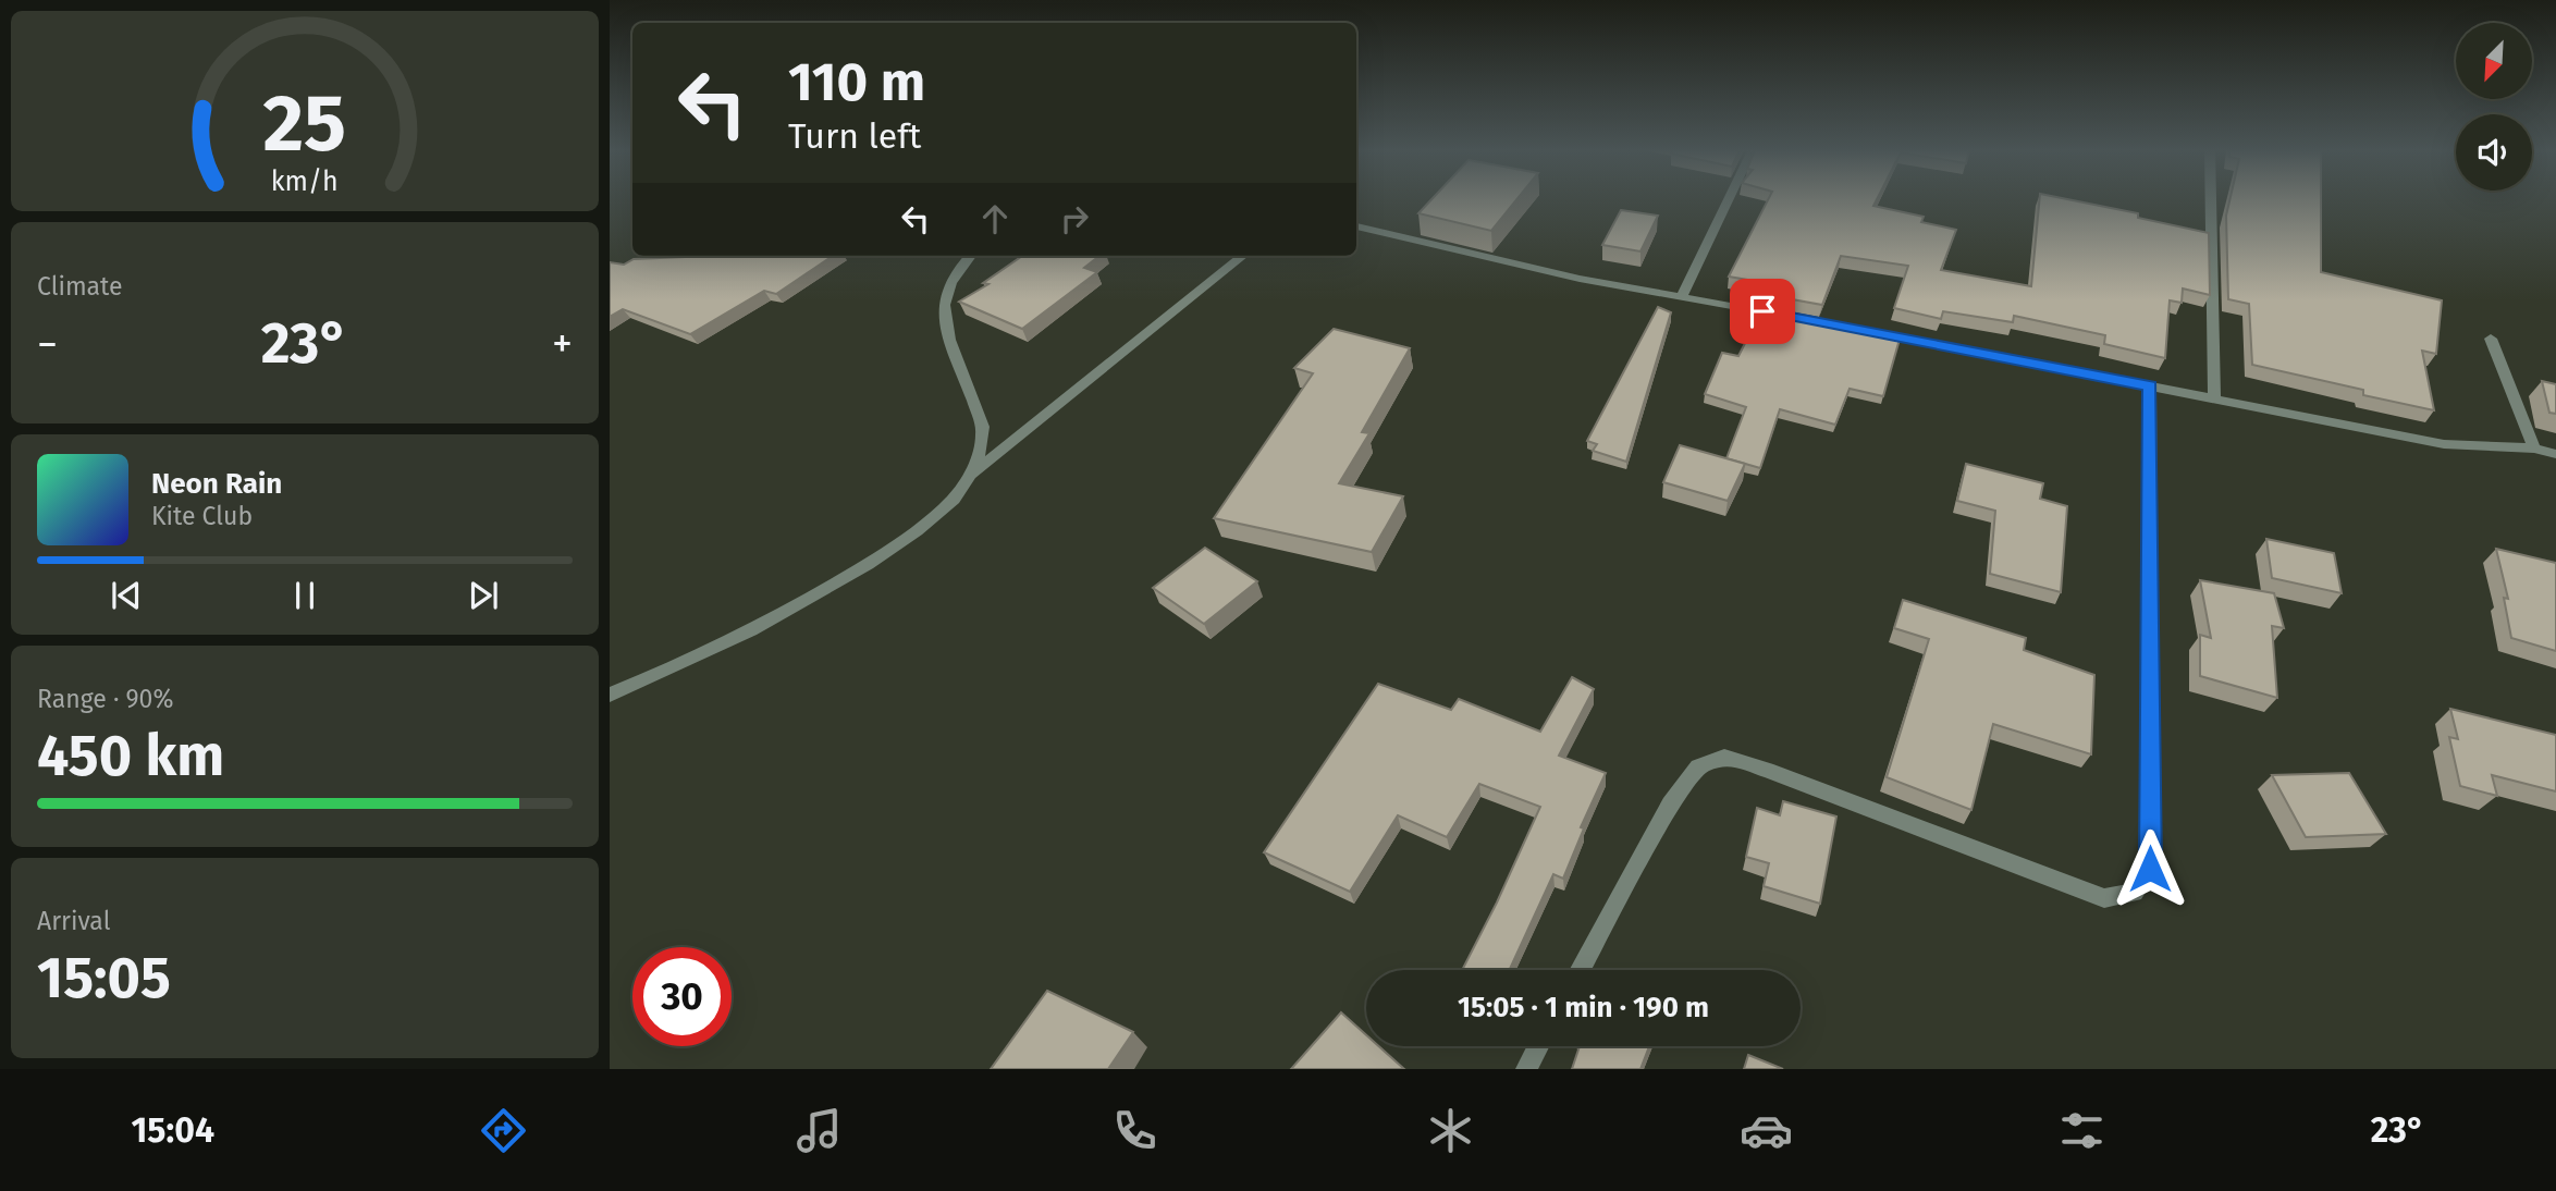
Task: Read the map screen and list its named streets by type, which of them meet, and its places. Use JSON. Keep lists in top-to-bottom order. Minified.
{"north":"bottom left","page":{"turn":["110 m","Turn left"],"tile":["Climate",["Range · 90%","450 km"],["Arrival","15:05"]],"heat":["−","23°","+"],"song":["Neon Rain","Kite Club"],"limit":"30","trip":"15:05 · 1 min · 190 m","tabs":["15:04","23°"],"gauge":["25","km/h"]}}
